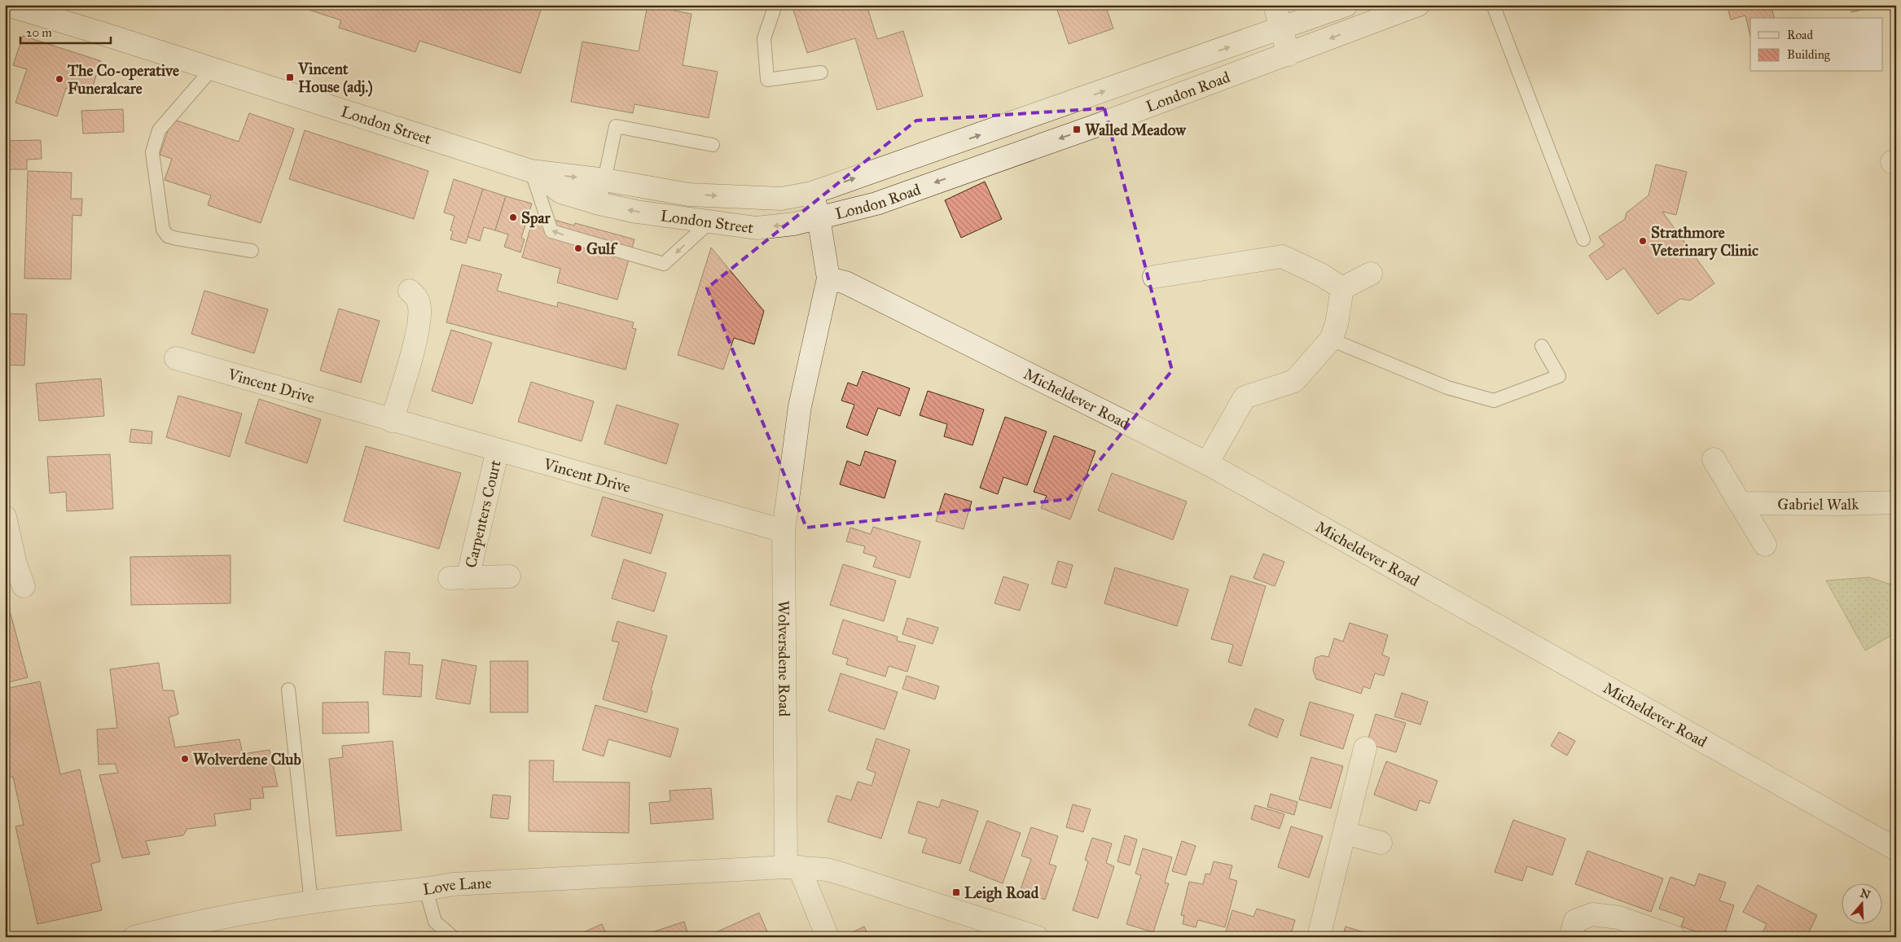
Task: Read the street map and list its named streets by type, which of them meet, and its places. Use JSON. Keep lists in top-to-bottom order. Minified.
{"streets":{"street":["London Road","London Street","Vincent Drive","Micheldever Road","Gabriel Walk","Carpenters Court","Wolversdene Road","Love Lane"]},"crossings":[["London Road","London Street"],["London Road","Wolversdene Road"],["London Street","Wolversdene Road"],["Vincent Drive","Carpenters Court"],["Vincent Drive","Wolversdene Road"],["Micheldever Road","Wolversdene Road"],["Wolversdene Road","Love Lane"]],"places":{"transit":["Vincent House (adj.)","Walled Meadow","Leigh Road"],"other":["The Co-operative Funeralcare","Spar","Strathmore Veterinary Clinic","Gulf","Wolverdene Club"]},"legend":["Road","Building"],"scale_bar":"20 m","north":"top"}
